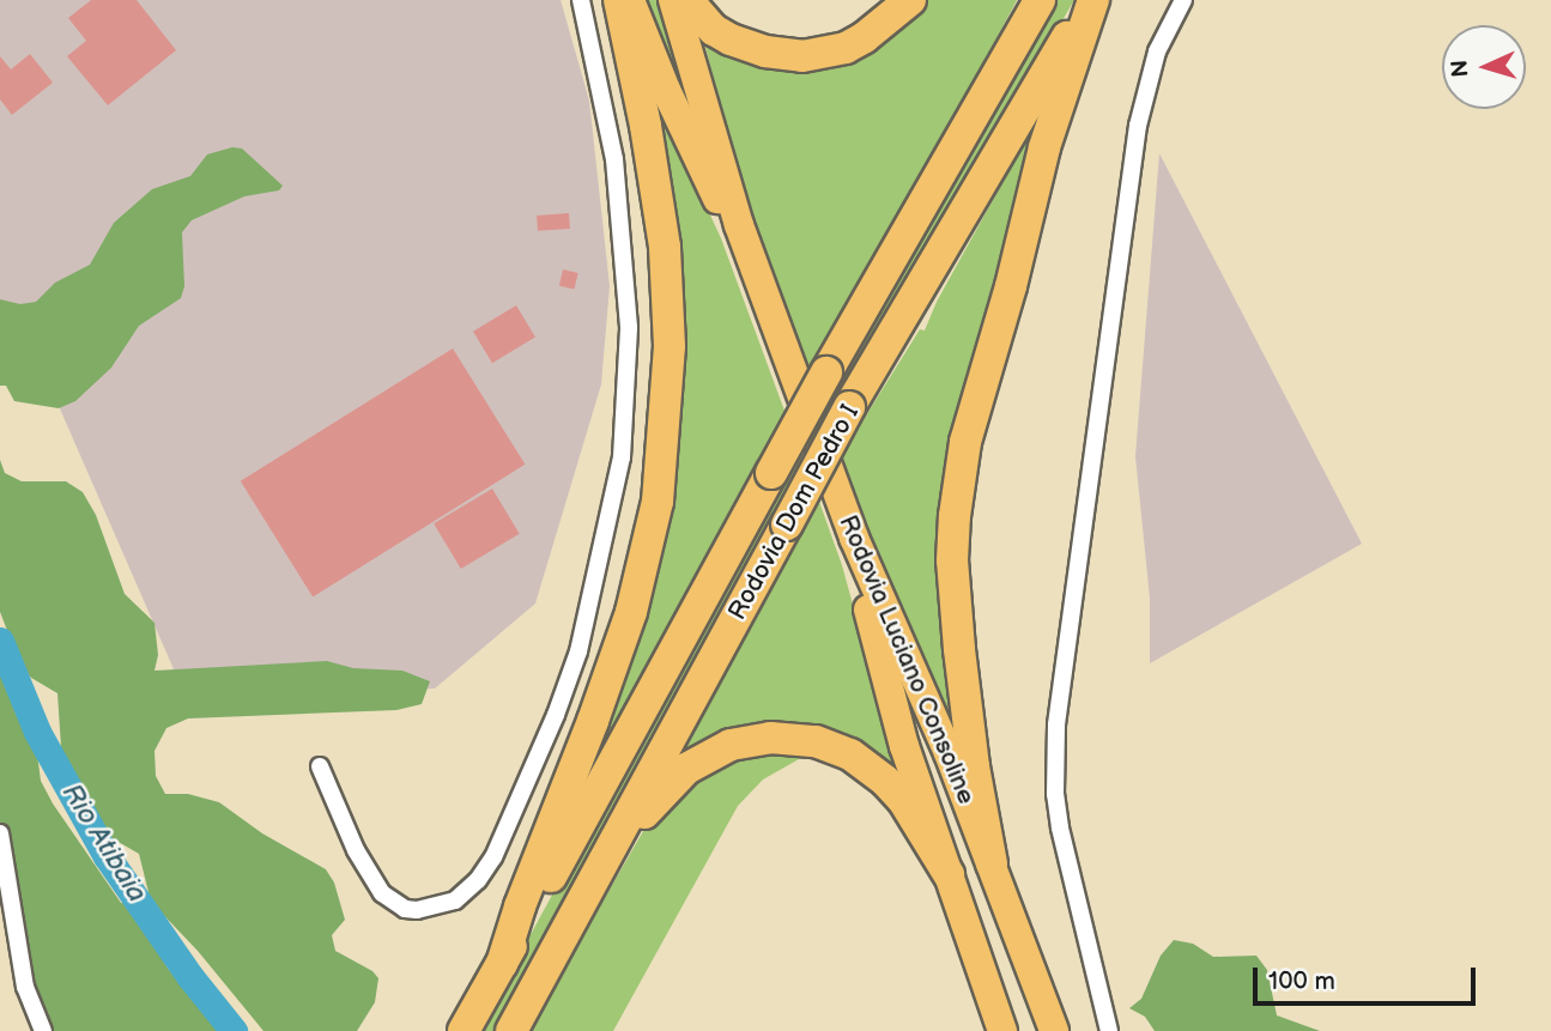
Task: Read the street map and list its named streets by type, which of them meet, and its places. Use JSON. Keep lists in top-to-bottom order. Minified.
{"streets":{"highway":["Rodovia Dom Pedro I","Rodovia Luciano Consoline"]},"water":["Rio Atibaia"],"scale_bar":"100 m","north":"left"}
